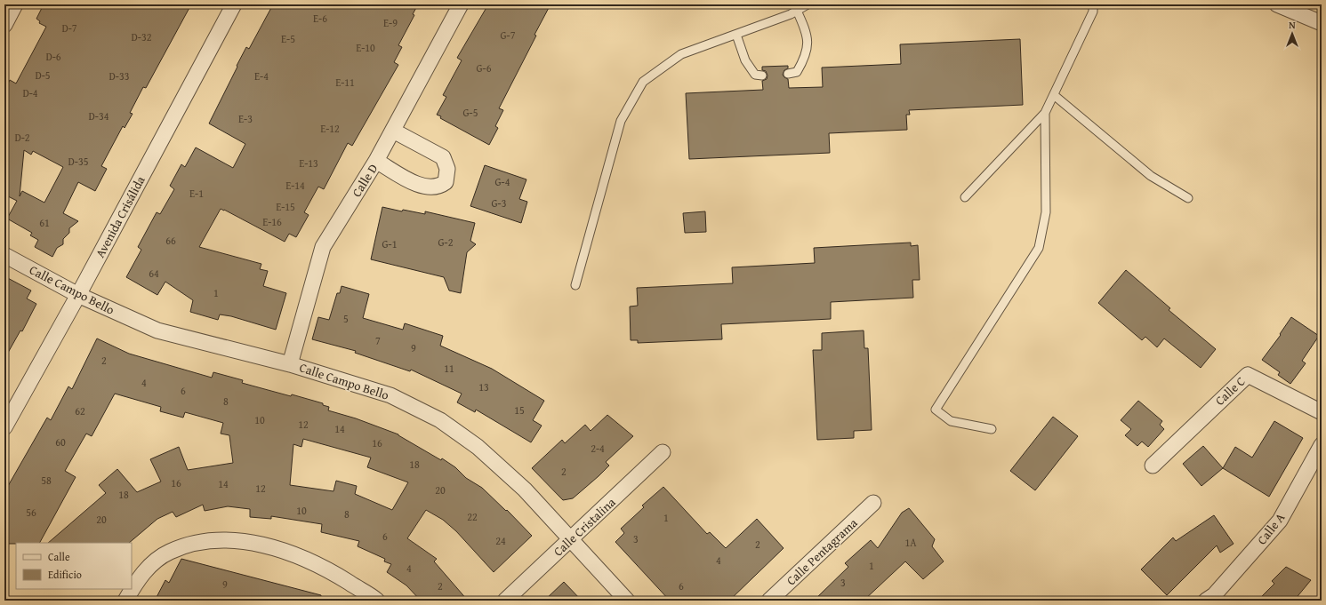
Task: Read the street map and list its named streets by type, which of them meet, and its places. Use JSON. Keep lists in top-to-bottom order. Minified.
{"streets":{"street":["Calle D","Avenida Crisálida","Calle Campo Bello","Calle C","Calle Cristalina","Calle A","Calle Pentagrama"]},"crossings":[["Calle D","Calle Campo Bello"],["Avenida Crisálida","Calle Campo Bello"],["Calle Campo Bello","Calle Cristalina"]],"house_numbers":["E-6","E-9","D-7","G-7","D-32","E-5","E-10","D-6","G-6","D-5","D-33","E-4","E-11","D-4","G-5","D-34","E-3","E-12","D-2","D-35","E-13","G-4","E-14","E-1","G-3","E-15","E-16","61","66","G-2","G-1","64","1","5","7","9","2","11","4","13","6","8","15","62","10","12","14","60","16","2-4","18","2","58","16","14","12","20","18","10","56","8","22","1","20","6","3","24","1A","2","4","1","4","3","9","2","6"],"legend":["Calle","Edificio"],"north":"top"}
